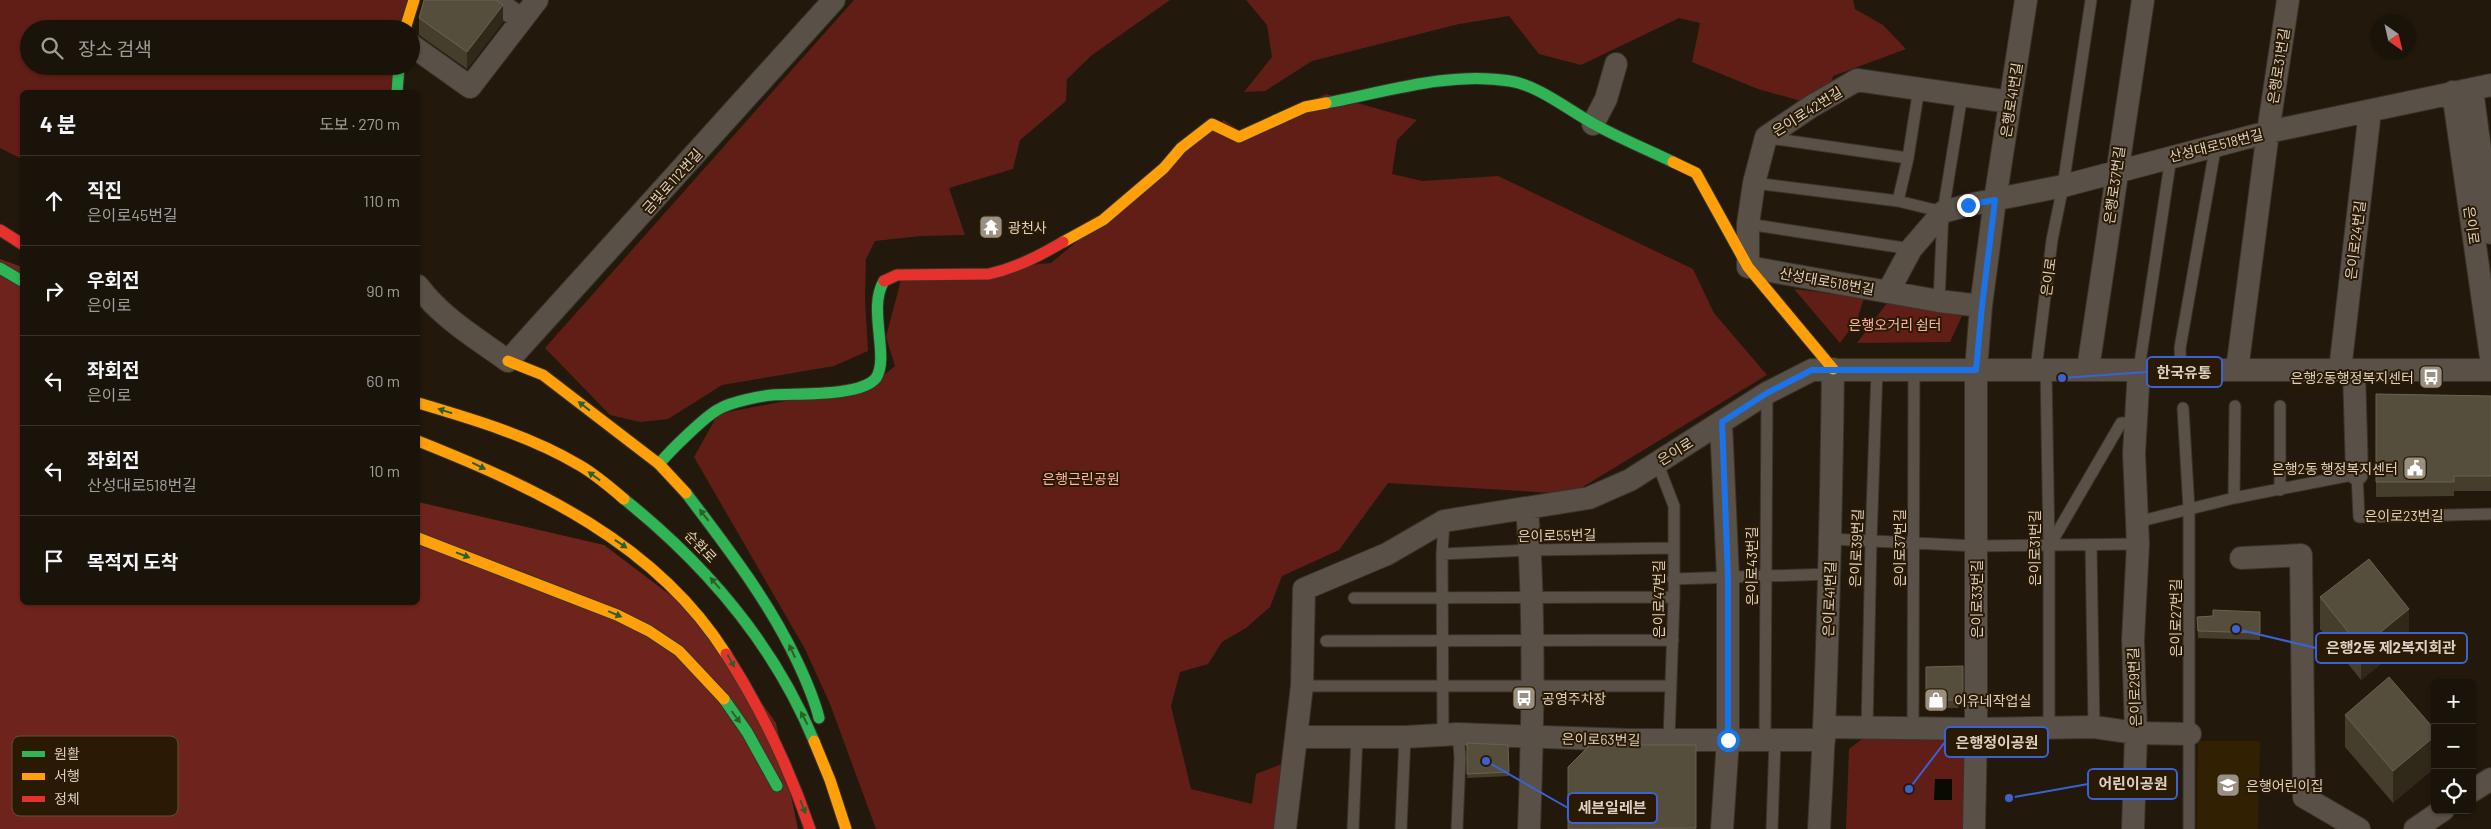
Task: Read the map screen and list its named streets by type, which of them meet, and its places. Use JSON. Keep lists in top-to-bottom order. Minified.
{"streets":{"main road":["순환로"],"street":["은행로31번길","은행로41번길","은이로42번길","산성대로518번길","금빛로112번길","은행로37번길","은이로","은이로24번길","은이로23번길","은이로41번길","은이로33번길","은이로29번길","은이로63번길"],"lane":["은이로55번길","은이로39번길","은이로37번길","은이로31번길","은이로43번길","은이로47번길","은이로27번길"]},"crossings":[["은행로31번길","산성대로518번길"],["은행로41번길","은이로42번길"],["은행로41번길","산성대로518번길"],["은이로42번길","산성대로518번길"],["산성대로518번길","은행로37번길"],["산성대로518번길","은이로"],["산성대로518번길","은이로24번길"],["은행로37번길","은이로"],["은이로","은이로24번길"],["은이로","은이로23번길"],["은이로","은이로39번길"],["은이로","은이로37번길"],["은이로","은이로31번길"],["은이로","은이로43번길"],["은이로","은이로47번길"],["은이로","은이로41번길"],["은이로","은이로33번길"],["은이로","은이로29번길"],["은이로24번길","은이로23번길"],["은이로55번길","은이로47번길"],["은이로39번길","은이로63번길"],["은이로37번길","은이로63번길"],["은이로31번길","은이로63번길"],["은이로43번길","은이로63번길"],["은이로47번길","은이로63번길"],["은이로41번길","은이로63번길"],["은이로33번길","은이로63번길"],["은이로27번길","은이로63번길"],["은이로29번길","은이로63번길"]],"parks":["은행오거리 쉼터","은행근린공원"],"places":{"temple":["광천사"],"bus stop":["은행2동행정복지센터","공영주차장"],"other":["한국유통","은행2동 제2복지회관","세븐일레븐","은행정이공원","어린이공원"],"public building":["은행2동 행정복지센터"],"shop":["이유네작업실"],"school or university":["은행어린이집"]},"legend":["원활","서행","정체"],"north":"bottom right","page":{"search":"장소 검색","heading":["4 분","도보 · 270 m"],"list":[["직진","은이로45번길","110 m"],["우회전","은이로","90 m"],["좌회전","은이로","60 m"],["좌회전","산성대로518번길","10 m"],"목적지 도착"],"map_buttons":["+","−"]}}
